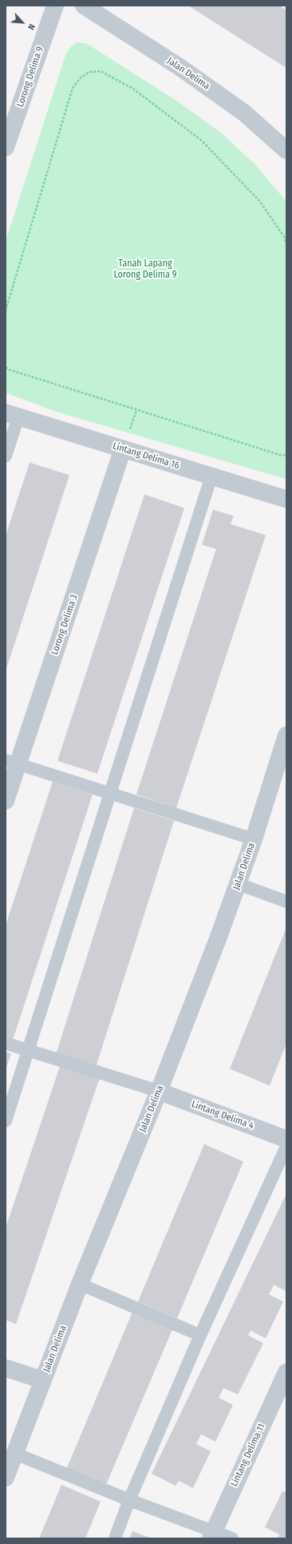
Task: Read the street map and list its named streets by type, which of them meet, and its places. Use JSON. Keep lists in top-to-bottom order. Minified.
{"streets":{"street":["Jalan Delima","Lorong Delima 9","Lintang Delima 16","Lorong Delima 3","Lintang Delima 4","Lintang Delima 11"]},"crossings":[["Jalan Delima","Lintang Delima 4"],["Lintang Delima 16","Lorong Delima 3"]],"parks":["Tanah Lapang Lorong Delima 9"],"north":"bottom right"}
